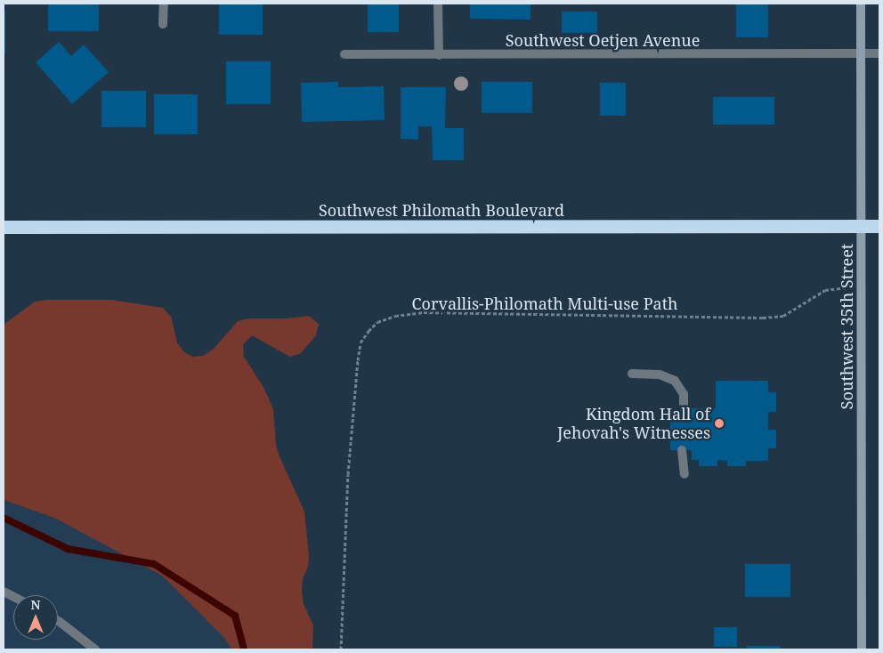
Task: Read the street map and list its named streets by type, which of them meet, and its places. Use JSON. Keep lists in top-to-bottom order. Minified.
{"streets":{"highway":["Southwest Philomath Boulevard"],"street":["Southwest Oetjen Avenue","Southwest 35th Street"],"path":["Corvallis-Philomath Multi-use Path"]},"crossings":[["Southwest Oetjen Avenue","Southwest 35th Street"],["Southwest Philomath Boulevard","Southwest 35th Street"],["Corvallis-Philomath Multi-use Path","Southwest 35th Street"]],"places":["Kingdom Hall of Jehovah's Witnesses"],"north":"top"}
